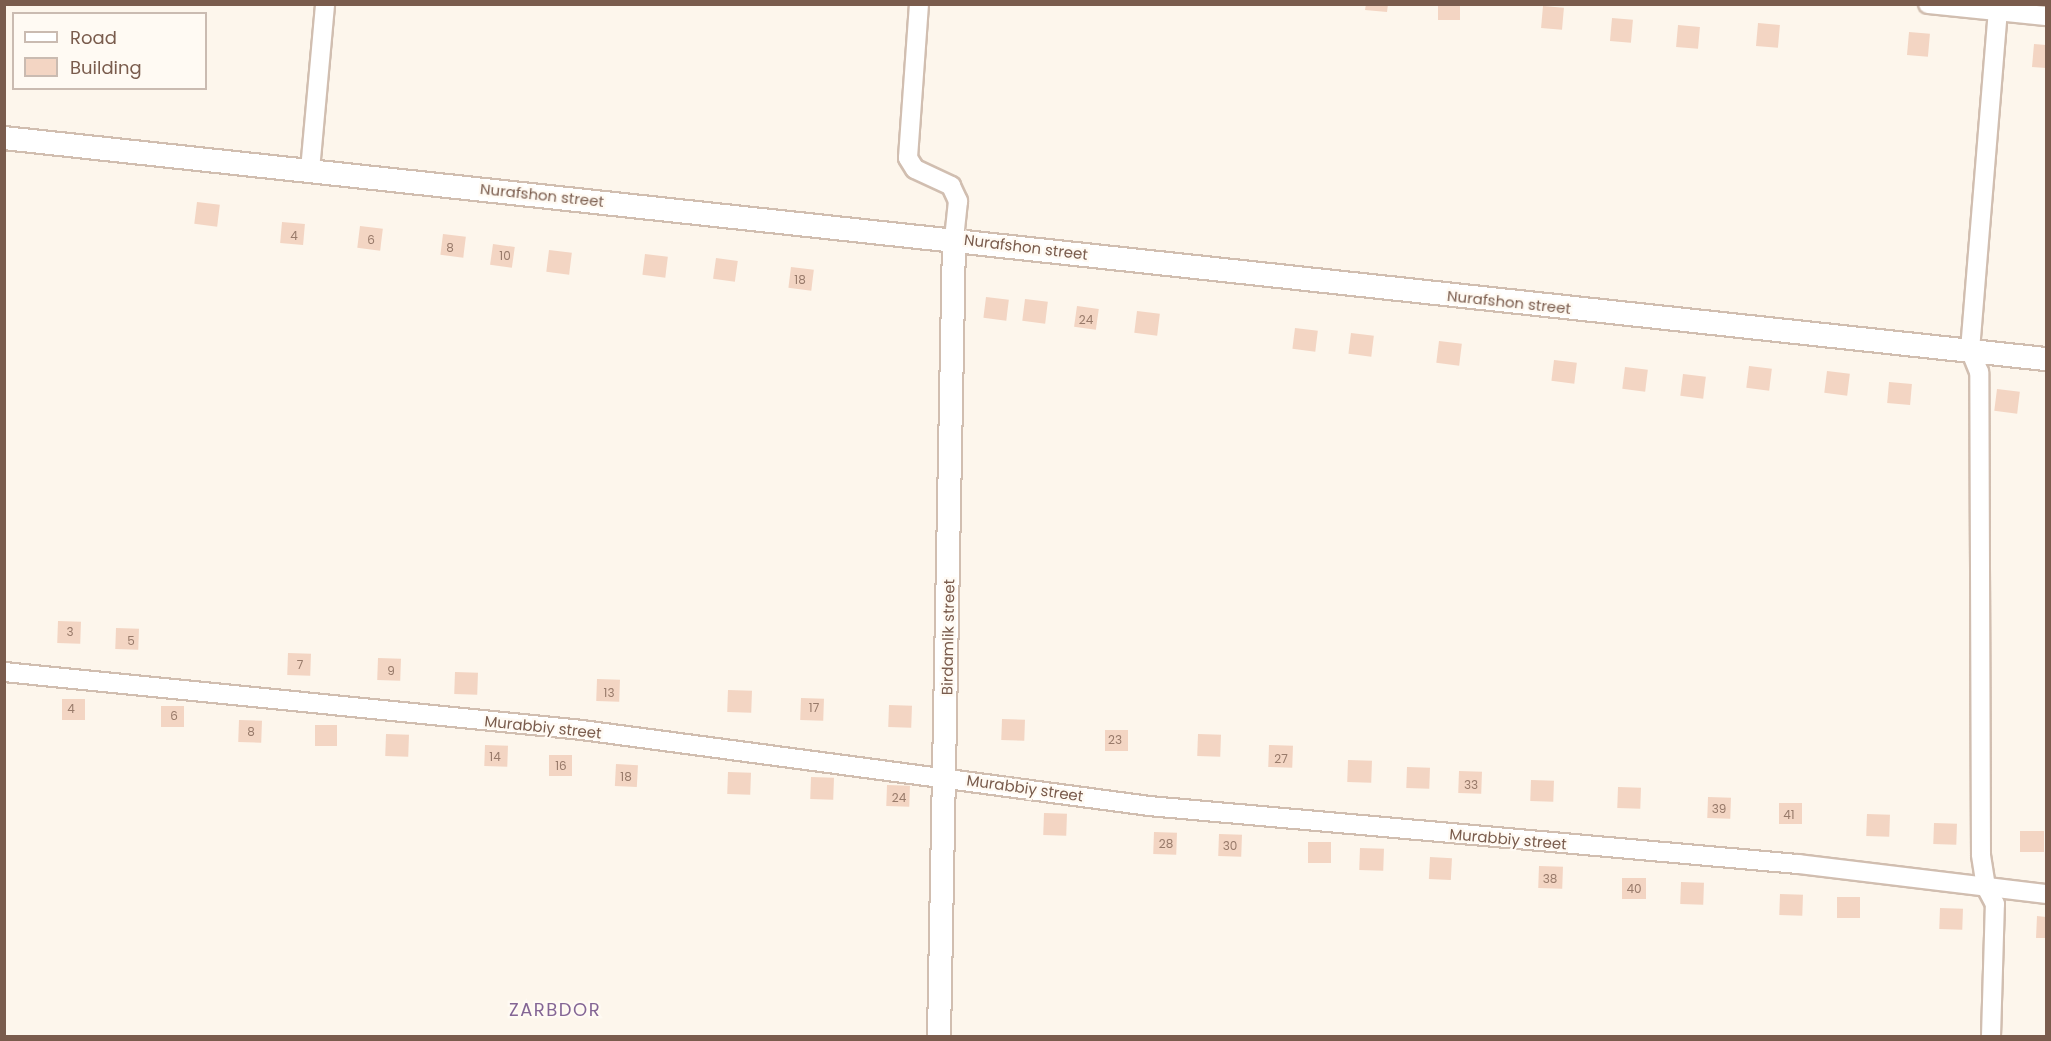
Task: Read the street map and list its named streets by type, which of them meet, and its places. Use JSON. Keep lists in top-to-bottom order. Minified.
{"streets":{"street":["Nurafshon street","Birdamlik street","Murabbiy street"]},"crossings":[["Nurafshon street","Birdamlik street"],["Birdamlik street","Murabbiy street"]],"districts":["ZARBDOR"],"house_numbers":["4","6","8","10","18","24","3","5","7","9","13","17","4","6","8","23","14","27","16","18","33","24","39","41","28","30","38","40"],"legend":["Road","Building"]}
